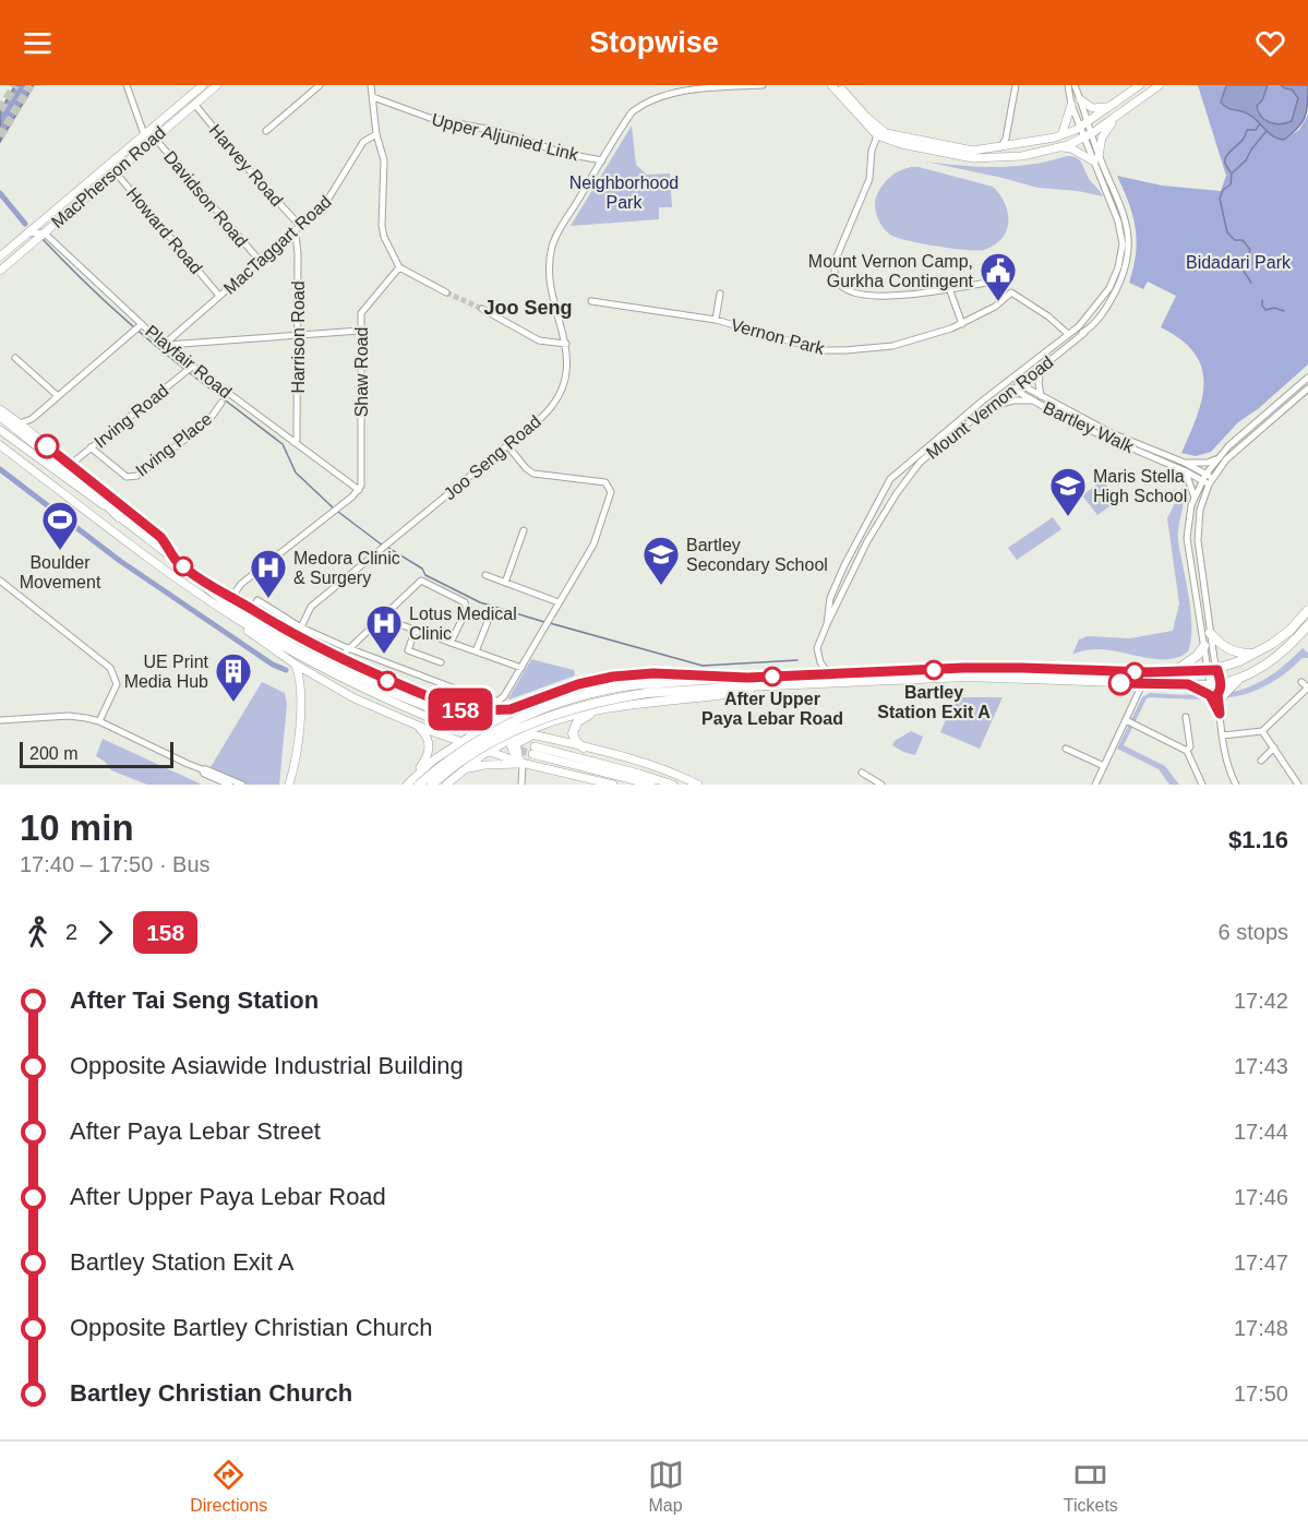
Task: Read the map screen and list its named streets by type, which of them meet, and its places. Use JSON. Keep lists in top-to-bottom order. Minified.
{"streets":{"main road":["MacPherson Road"],"street":["Upper Aljunied Link","Harvey Road","Davidson Road","Howard Road","MacTaggart Road","Vernon Park","Harrison Road","Playfair Road","Shaw Road","Mount Vernon Road","Irving Road","Bartley Walk","Irving Place","Joo Seng Road"]},"crossings":[["Upper Aljunied Link","Joo Seng Road"],["Harvey Road","MacPherson Road"],["Harvey Road","MacTaggart Road"],["MacPherson Road","Davidson Road"],["MacPherson Road","Howard Road"],["MacPherson Road","Playfair Road"],["Davidson Road","MacTaggart Road"],["Howard Road","MacTaggart Road"],["MacTaggart Road","Harrison Road"],["MacTaggart Road","Playfair Road"],["Vernon Park","Mount Vernon Road"],["Harrison Road","Playfair Road"],["Playfair Road","Shaw Road"],["Playfair Road","Irving Road"],["Mount Vernon Road","Bartley Walk"],["Irving Road","Irving Place"]],"districts":["Joo Seng"],"parks":["Neighborhood Park","Bidadari Park"],"places":{"public building":["Mount Vernon Camp, Gurkha Contingent"],"school or university":["Maris Stella High School","Bartley Secondary School"],"sports":["Boulder Movement"],"hospital":["Medora Clinic & Surgery","Lotus Medical Clinic"],"other":["Bartley Station Exit A","After Upper Paya Lebar Road"],"building":["UE Print Media Hub"]},"lines":["bus line 158"],"scale_bar":"200 m","page":{"header":"Stopwise","on_map":"158","scale":"200 m","heading":["10 min","17:40 – 17:50 · Bus","$1.16"],"legs":["2","158","6 stops"],"list":[{"name":"After Tai Seng Station","value":"17:42"},{"name":"Opposite Asiawide Industrial Building","value":"17:43"},{"name":"After Paya Lebar Street","value":"17:44"},{"name":"After Upper Paya Lebar Road","value":"17:46"},{"name":"Bartley Station Exit A","value":"17:47"},{"name":"Opposite Bartley Christian Church","value":"17:48"},{"name":"Bartley Christian Church","value":"17:50"}],"tabs":["Directions","Map","Tickets"]}}
